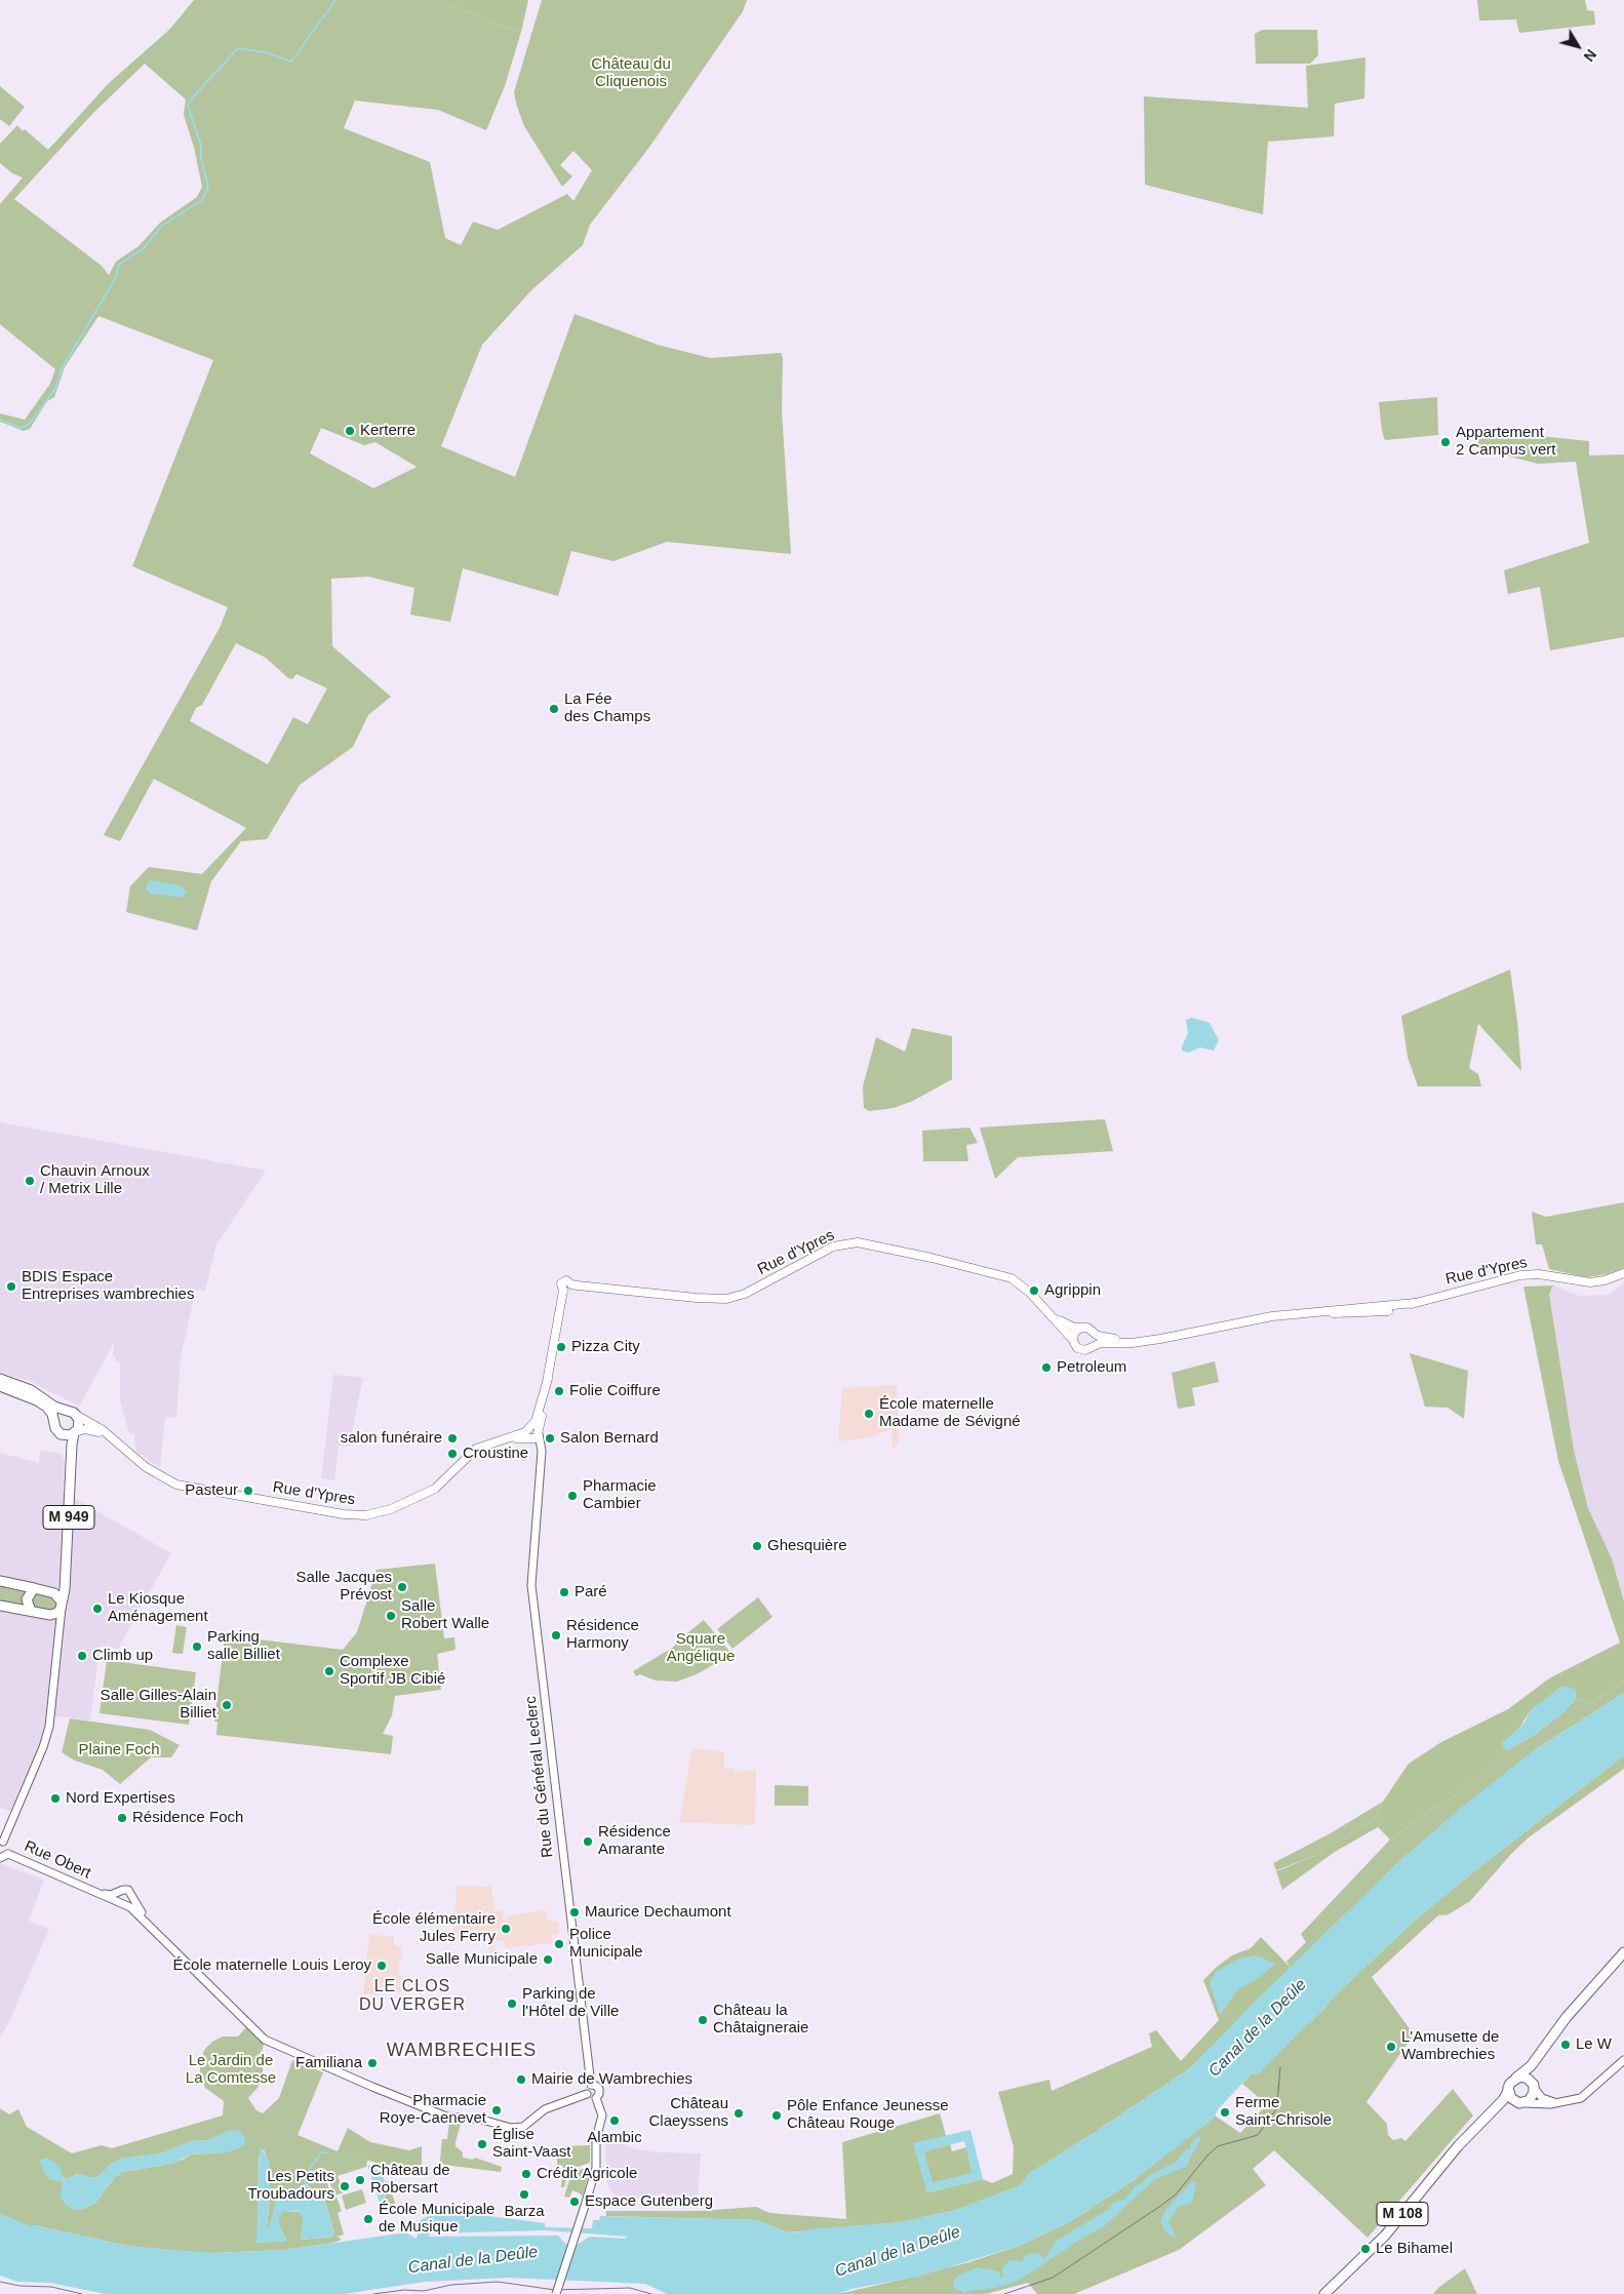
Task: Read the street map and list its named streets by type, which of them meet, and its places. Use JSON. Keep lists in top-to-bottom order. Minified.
{"streets":{"main road":["Rue d'Ypres","M 949","M 108"],"street":["Rue du Général Leclerc","Rue Obert"]},"crossings":[["Rue d'Ypres","M 949"],["Rue d'Ypres","Rue du Général Leclerc"],["Rue du Général Leclerc","Rue Obert"]],"districts":["LE CLOS DU VERGER","WAMBRECHIES"],"water":["Canal de la Deûle"],"parks":["Château du Cliquenois","Square Angélique","Plaine Foch","Le Jardin de La Comtesse"],"places":["Kerterre","Appartement 2 Campus vert","La Fée des Champs","Chauvin Arnoux / Metrix Lille","BDIS Espace Entreprises wambrechies","Agrippin","Pizza City","Petroleum","Folie Coiffure","École maternelle Madame de Sévigné","salon funéraire","Salon Bernard","Croustine","Pasteur","Pharmacie Cambier","Ghesquière","Salle Jacques Prévost","Paré","Le Kiosque Aménagement","Salle Robert Walle","Résidence Harmony","Parking salle Billiet","Climb up","Complexe Sportif JB Cibié","Salle Gilles-Alain Billiet","Nord Expertises","Résidence Foch","Résidence Amarante","Maurice Dechaumont","École élémentaire Jules Ferry","Police Municipale","Salle Municipale","École maternelle Louis Leroy","Parking de l'Hôtel de Ville","Château la Châtaigneraie","Le W","L'Amusette de Wambrechies","Familiana","Mairie de Wambrechies","Pharmacie Roye-Caenevet","Ferme Saint-Chrisole","Château Claeyssens","Pôle Enfance Jeunesse Château Rouge","Alambic","Église Saint-Vaast","Crédit Agricole","Château de Robersart","Les Petits Troubadours","Barza","Espace Gutenberg","École Municipale de Musique","Le Bihamel"],"north":"bottom right"}
